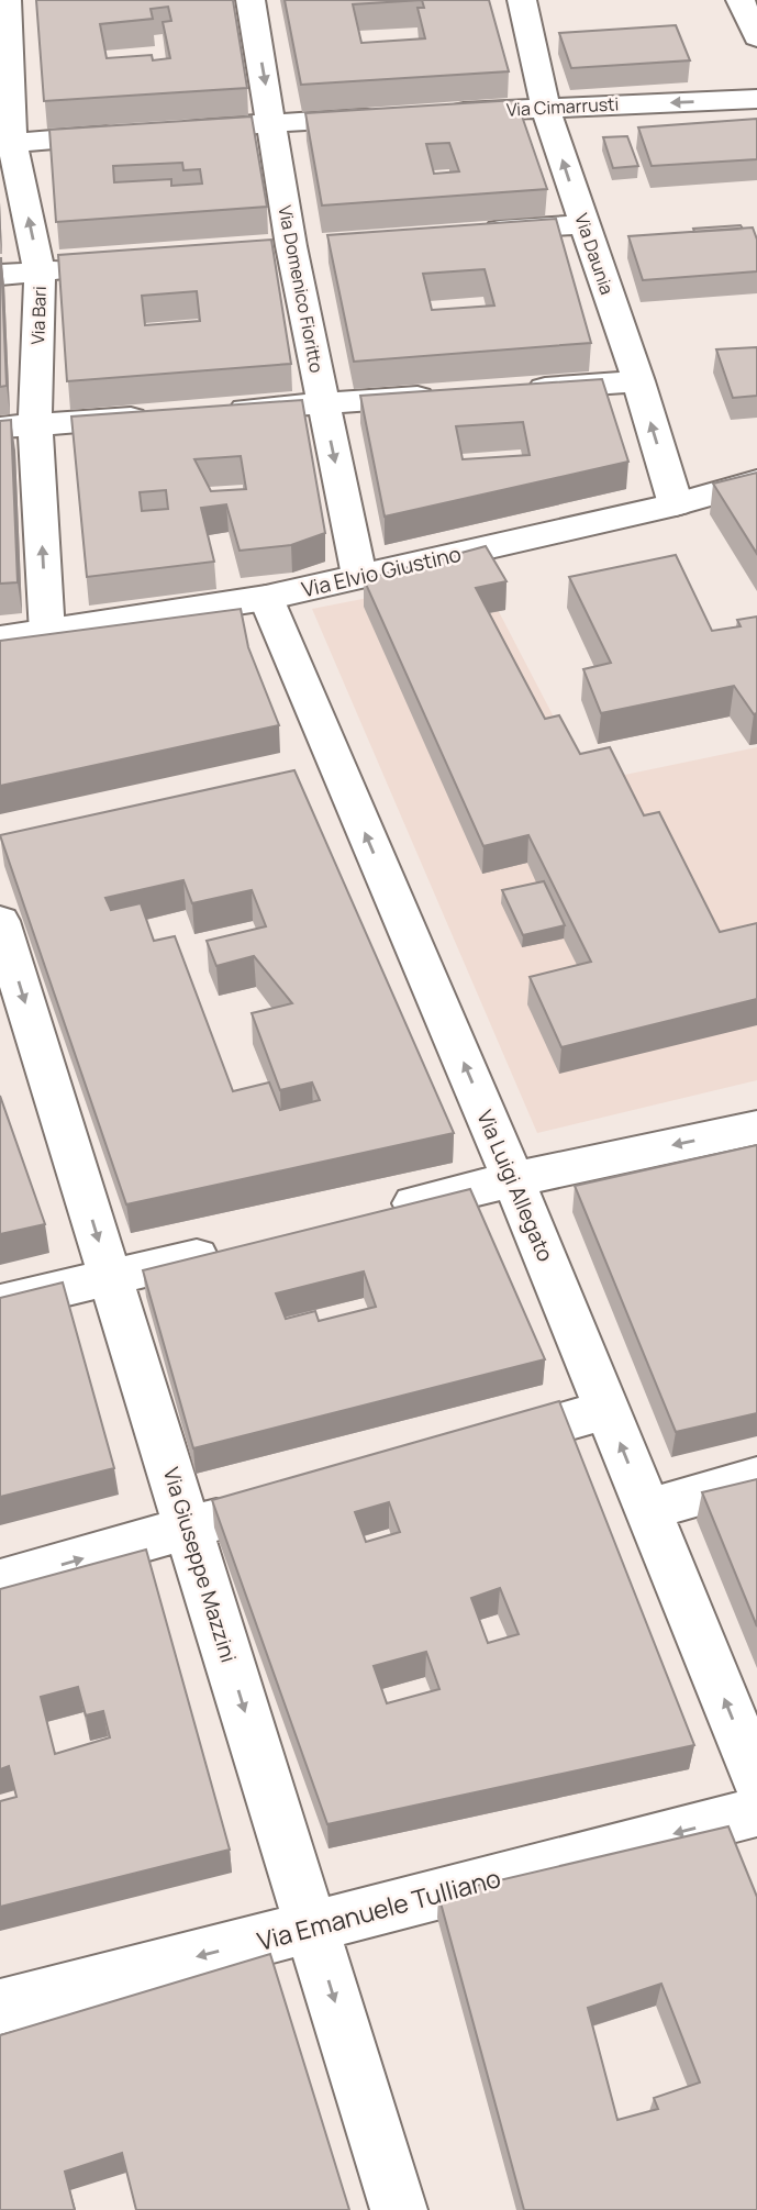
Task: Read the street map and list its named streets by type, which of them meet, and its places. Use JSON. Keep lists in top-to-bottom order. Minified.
{"streets":{"street":["Via Cimarrusti","Via Daunia","Via Domenico Fioritto","Via Bari","Via Elvio Giustino","Via Luigi Allegato","Via Giuseppe Mazzini","Via Emanuele Tulliano"]},"crossings":[["Via Cimarrusti","Via Daunia"],["Via Daunia","Via Elvio Giustino"],["Via Domenico Fioritto","Via Elvio Giustino"],["Via Bari","Via Elvio Giustino"],["Via Elvio Giustino","Via Luigi Allegato"],["Via Giuseppe Mazzini","Via Emanuele Tulliano"]],"one_way":["Via Daunia","Via Domenico Fioritto","Via Bari","Via Luigi Allegato","Via Giuseppe Mazzini","Via Emanuele Tulliano"]}
